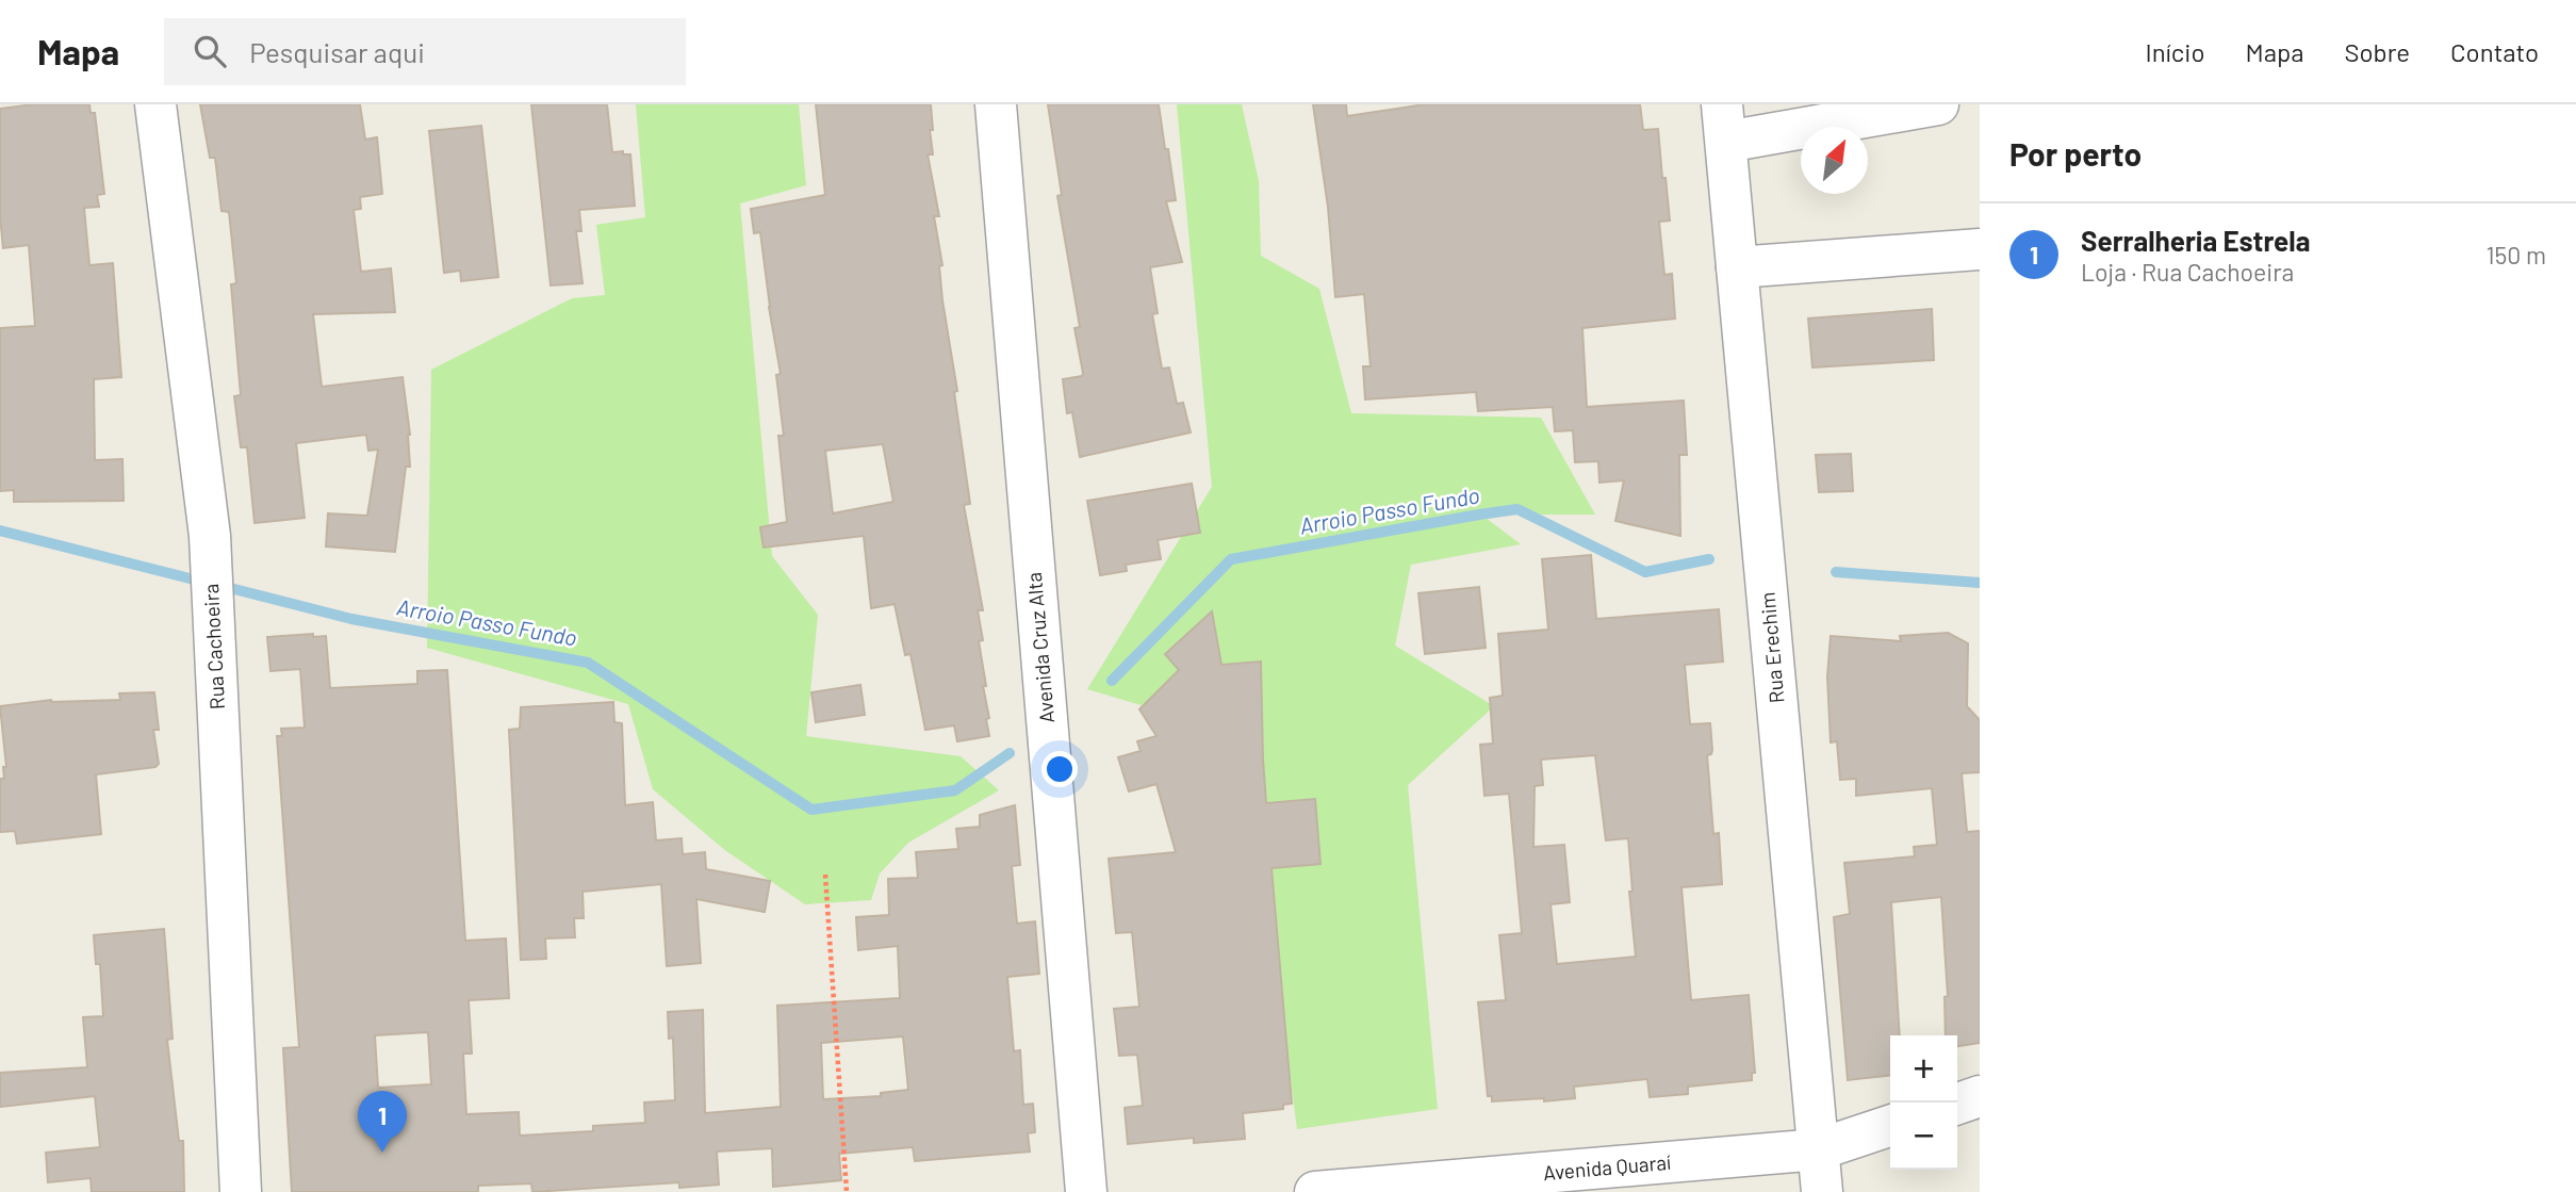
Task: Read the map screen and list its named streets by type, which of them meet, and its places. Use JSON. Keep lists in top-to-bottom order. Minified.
{"streets":{"street":["Rua Cachoeira","Avenida Cruz Alta","Rua Erechim","Avenida Quaraí"]},"crossings":[["Rua Erechim","Avenida Quaraí"]],"water":["Arroio Passo Fundo"],"north":"top right","page":{"header":"Mapa","search":"Pesquisar aqui","nav":["Início","Mapa","Sobre","Contato"],"heading":"Por perto","list":[{"mark":"1","name":"Serralheria Estrela","note":"Loja · Rua Cachoeira","value":"150 m"}],"map_buttons":["+","−"],"pins":"1"}}
